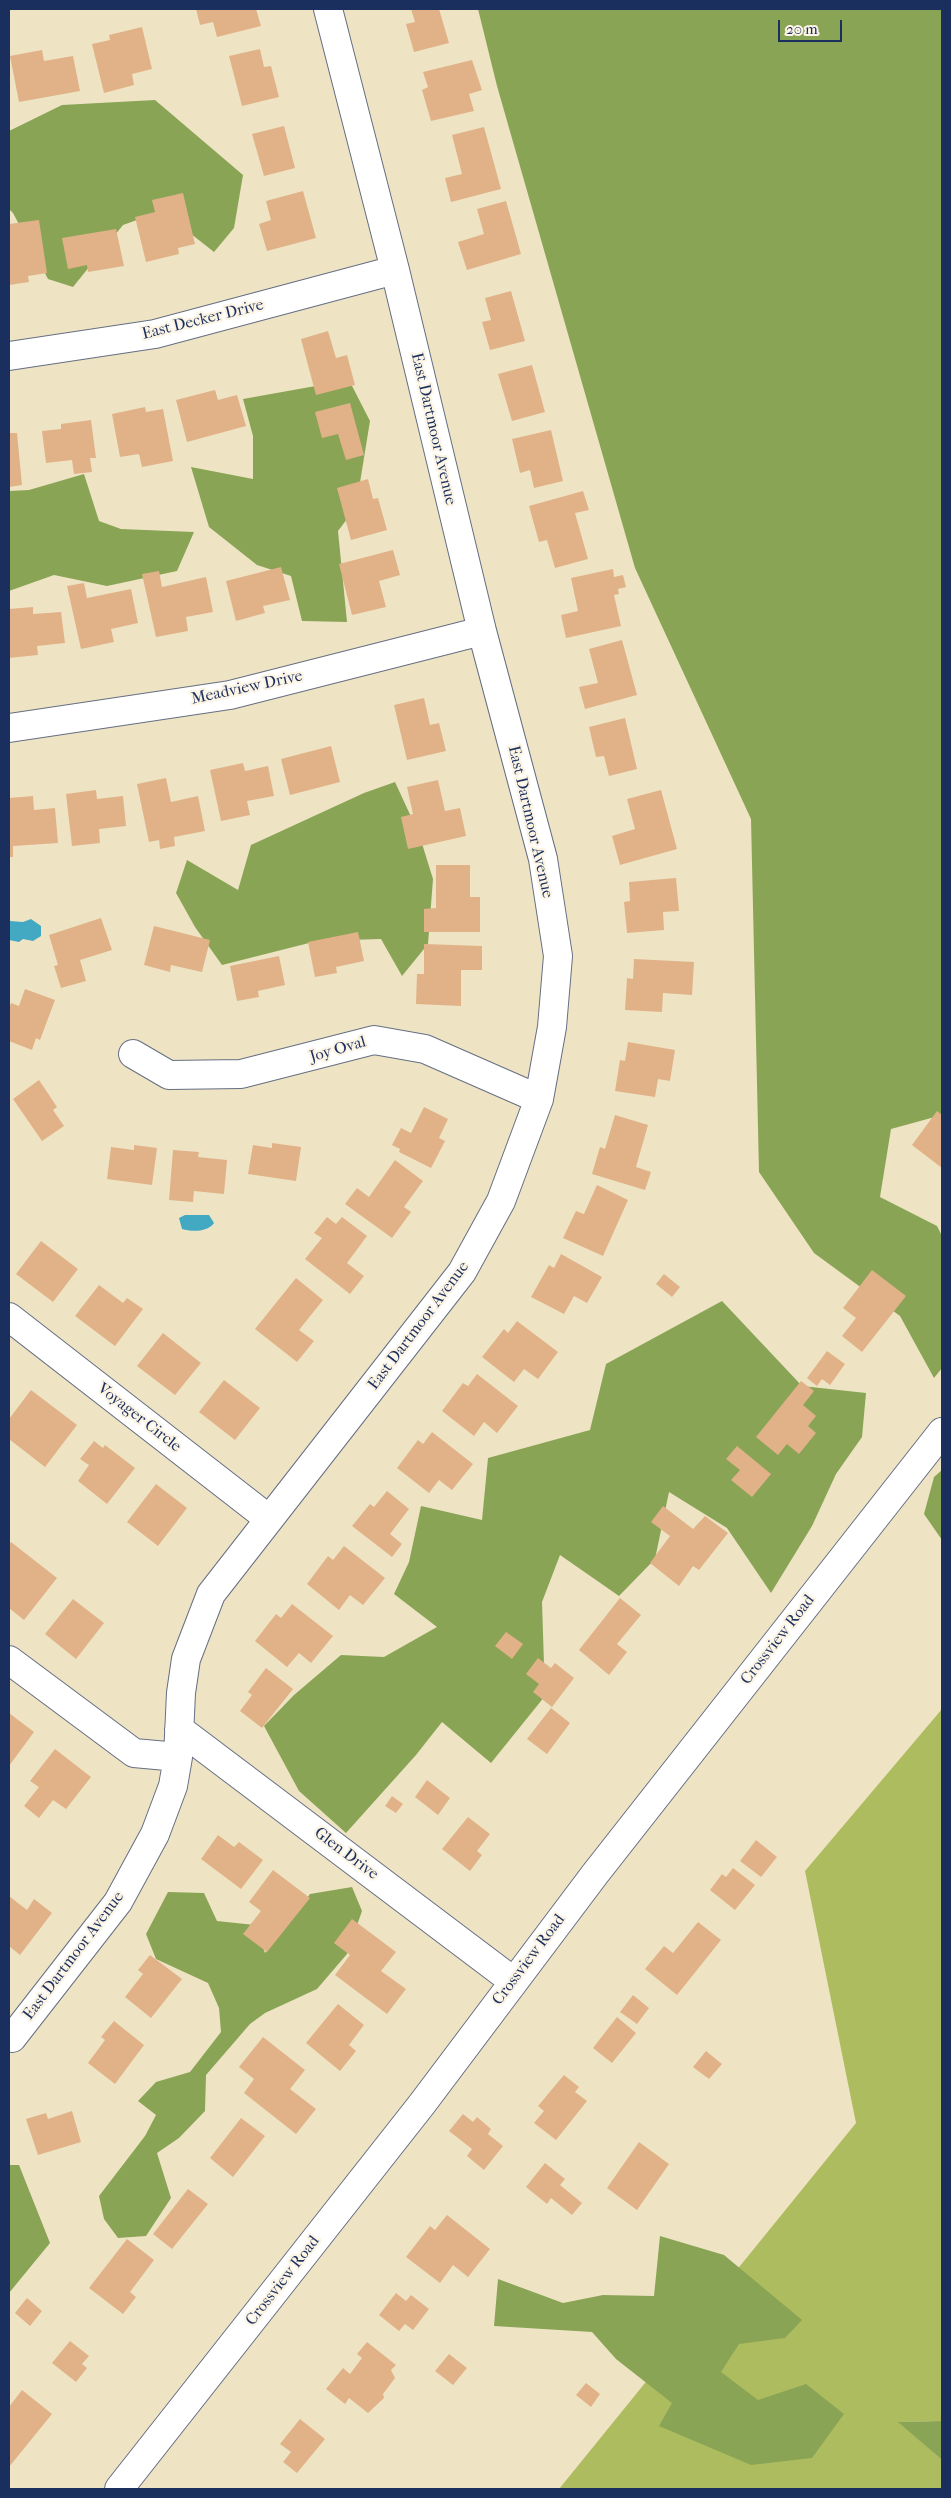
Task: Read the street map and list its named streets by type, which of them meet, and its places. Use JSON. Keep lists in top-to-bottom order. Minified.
{"streets":{"street":["East Decker Drive","East Dartmoor Avenue","Meadview Drive","Joy Oval","Voyager Circle","Crossview Road","Glen Drive"]},"crossings":[["East Decker Drive","East Dartmoor Avenue"],["East Dartmoor Avenue","Meadview Drive"],["East Dartmoor Avenue","Joy Oval"],["East Dartmoor Avenue","Voyager Circle"],["East Dartmoor Avenue","Glen Drive"],["Crossview Road","Glen Drive"]],"scale_bar":"20 m"}
